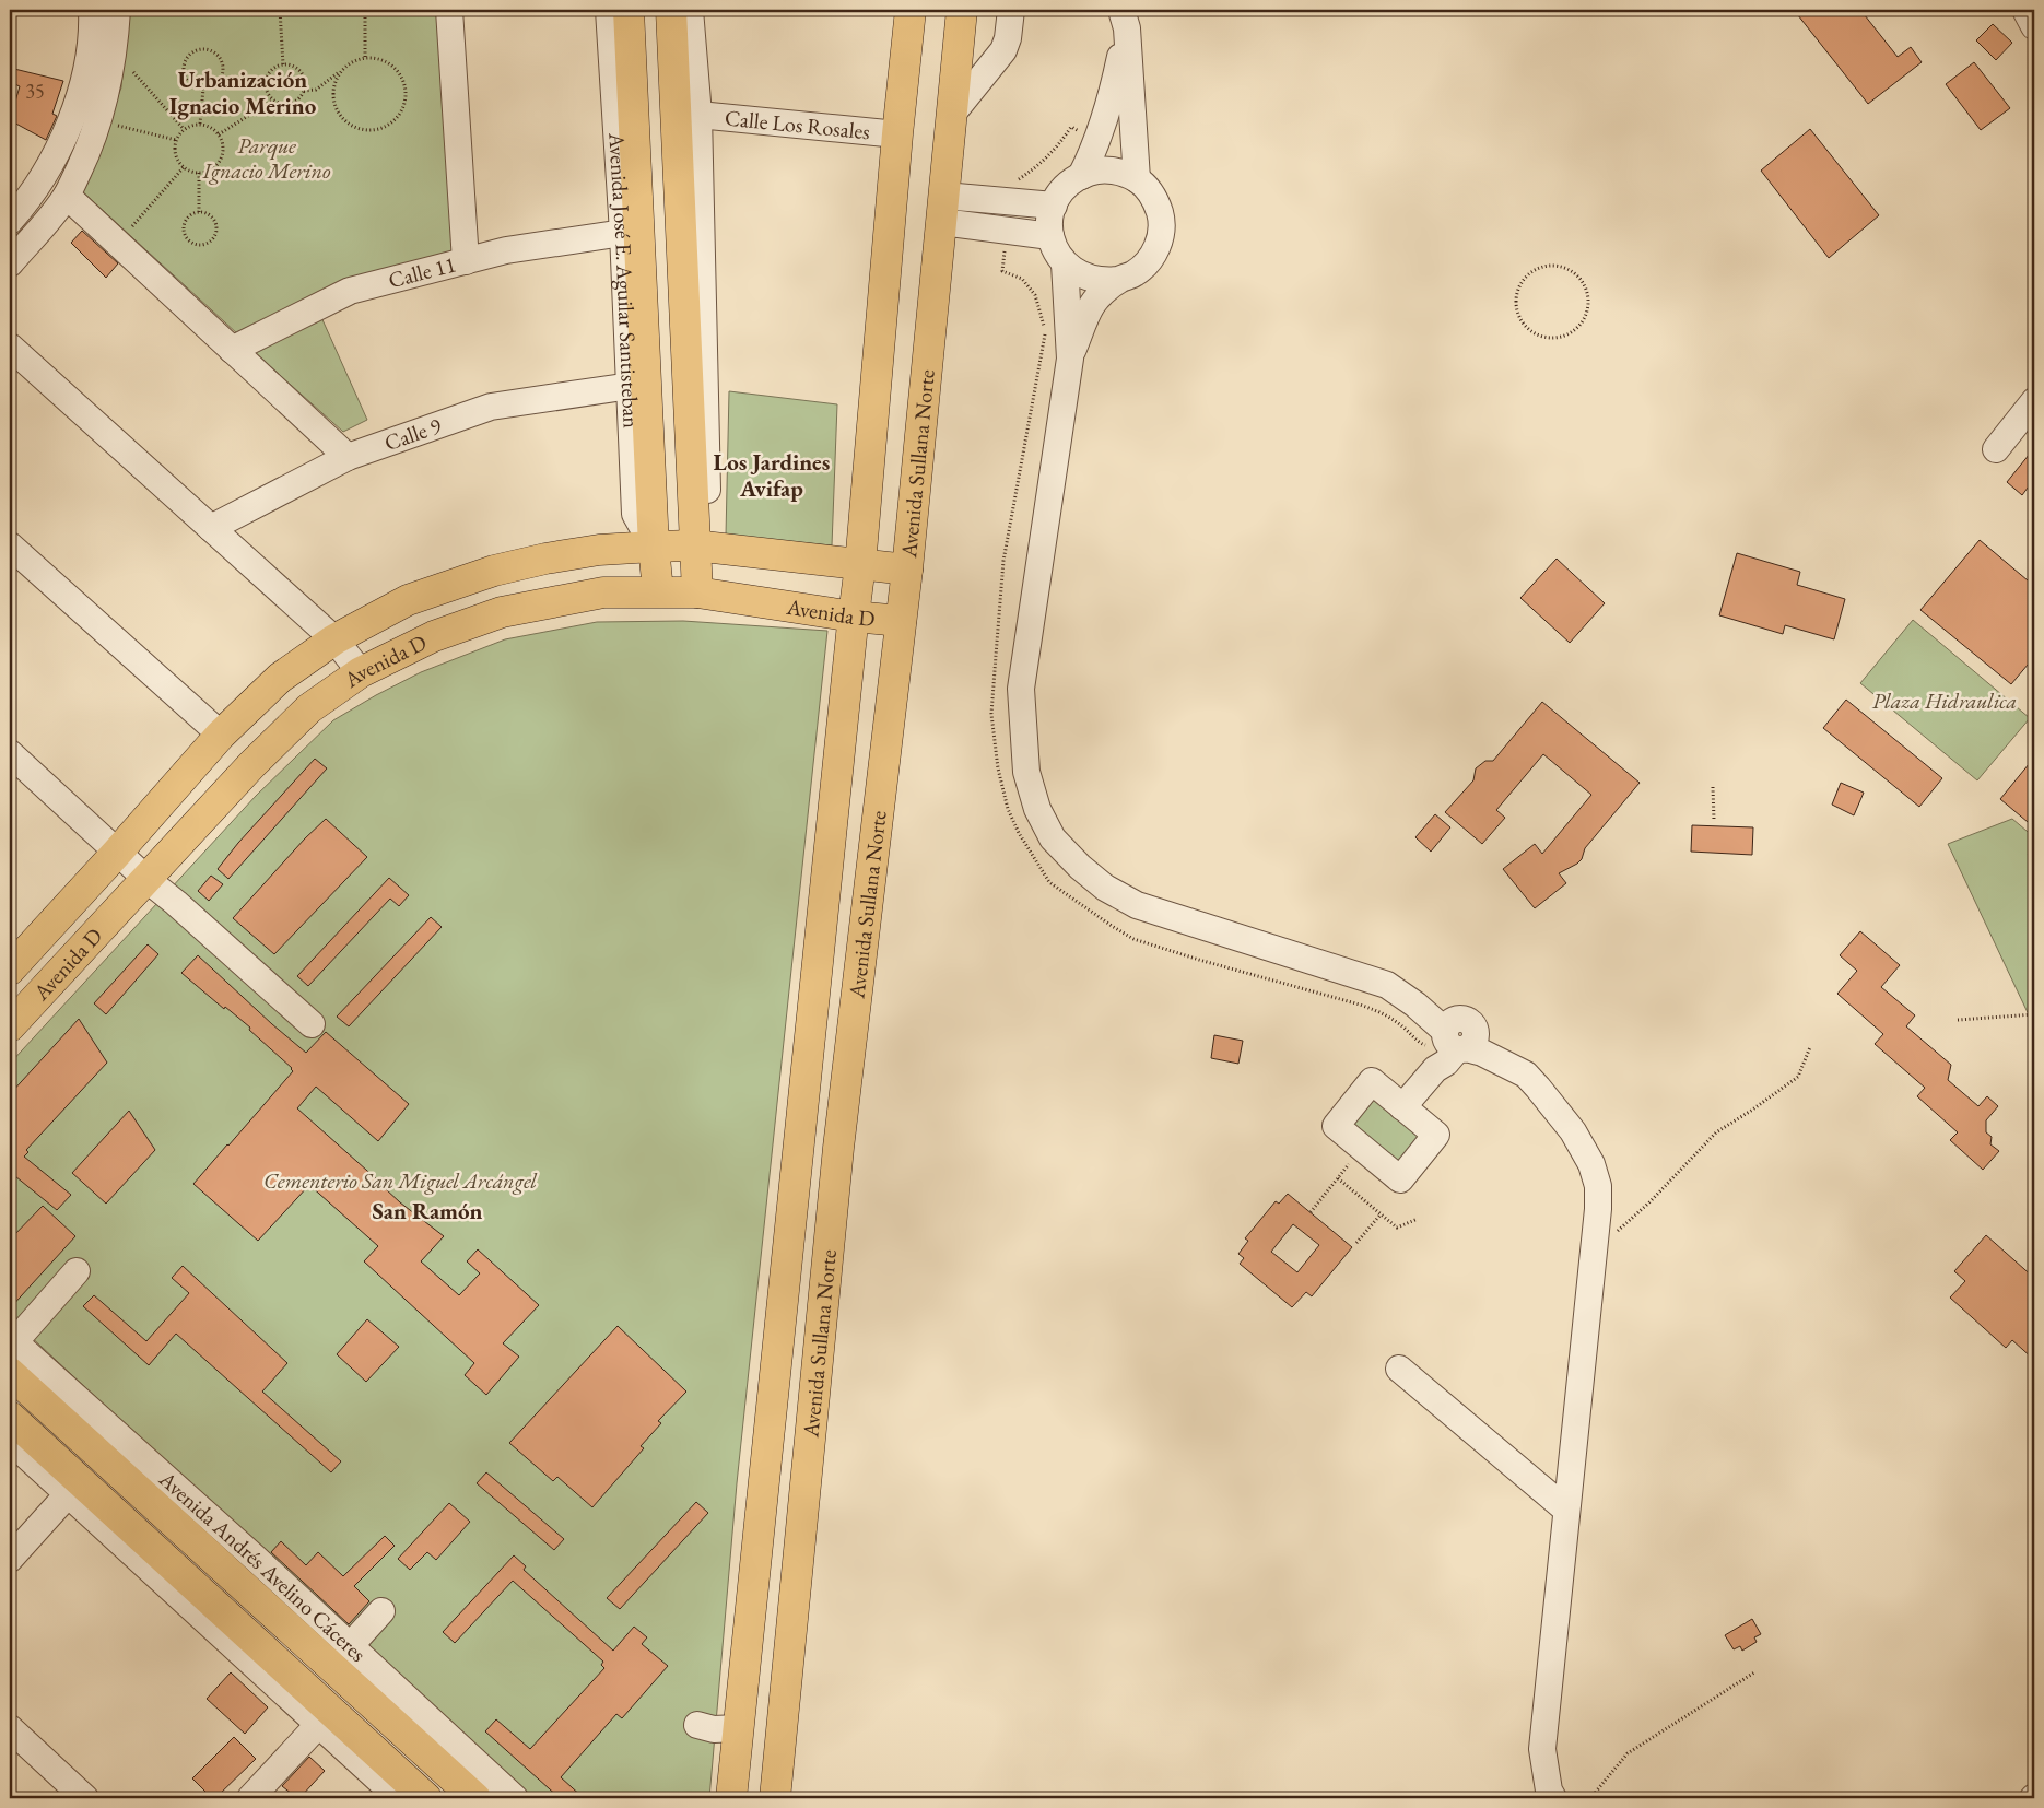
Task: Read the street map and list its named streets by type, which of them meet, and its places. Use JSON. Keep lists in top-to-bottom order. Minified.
{"streets":{"main road":["Avenida José E. Aguilar Santisteban","Avenida Sullana Norte","Avenida D","Avenida Andrés Avelino Cáceres"],"street":["Calle Los Rosales","Calle 11","Calle 9"]},"crossings":[["Calle Los Rosales","Avenida Sullana Norte"],["Calle 11","Avenida José E. Aguilar Santisteban"],["Avenida José E. Aguilar Santisteban","Calle 9"],["Avenida José E. Aguilar Santisteban","Avenida D"],["Avenida Sullana Norte","Avenida D"]],"districts":["Urbanización Ignacio Merino","Los Jardines Avifap","San Ramón"],"parks":["Parque Ignacio Merino","Plaza Hidraulica","Cementerio San Miguel Arcángel"],"house_numbers":["35"]}
